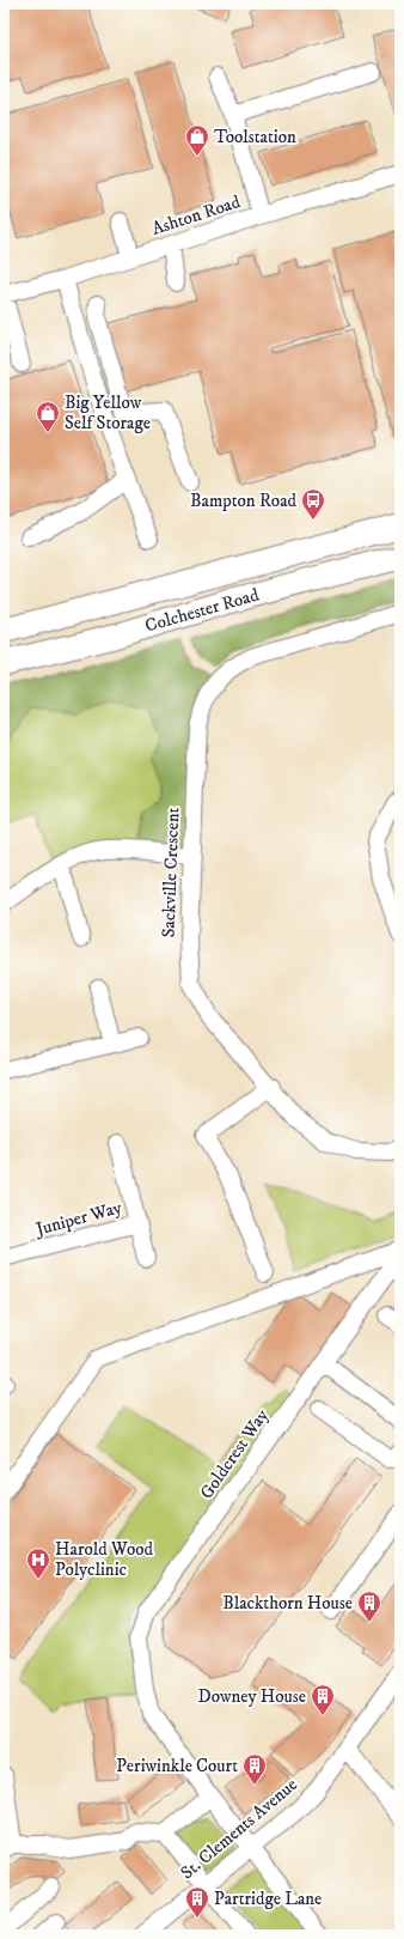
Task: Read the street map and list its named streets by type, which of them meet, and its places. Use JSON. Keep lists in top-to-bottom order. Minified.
{"streets":{"highway":["Colchester Road"],"street":["Ashton Road","Sackville Crescent","Juniper Way","Goldcrest Way","St. Clements Avenue"]},"crossings":[["Goldcrest Way","St. Clements Avenue"]],"places":{"shop":["Toolstation","Big Yellow Self Storage"],"bus stop":["Bampton Road"],"hospital":["Harold Wood Polyclinic"],"building":["Blackthorn House","Downey House","Periwinkle Court","Partridge Lane"]}}
